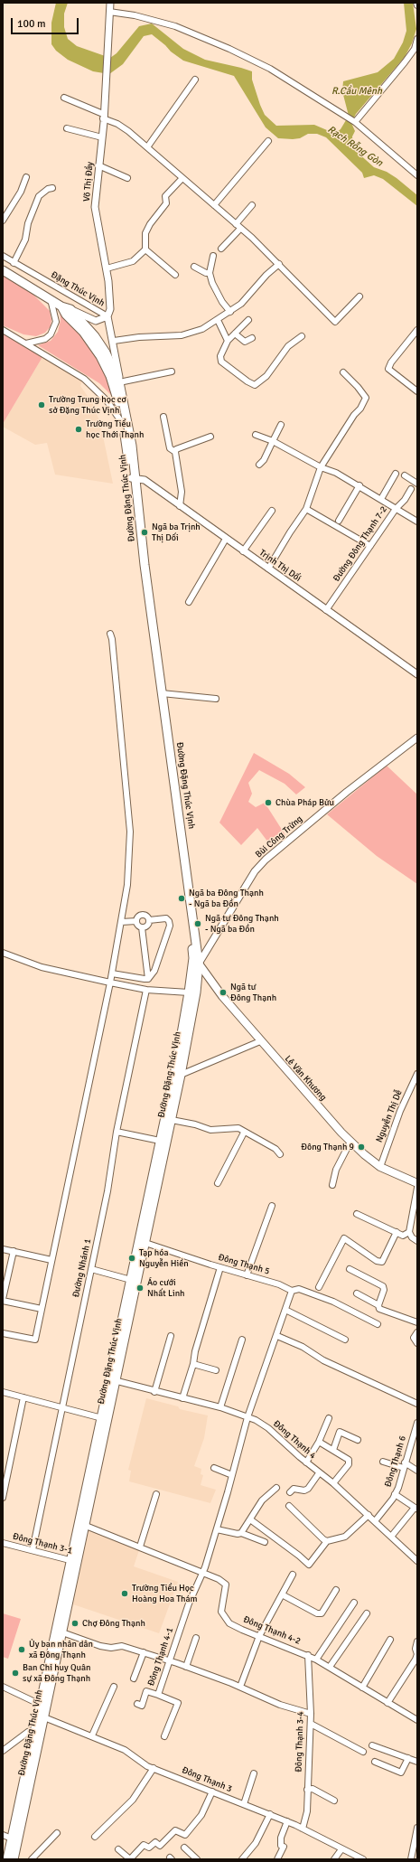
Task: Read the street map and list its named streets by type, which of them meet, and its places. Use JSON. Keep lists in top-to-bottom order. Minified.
{"streets":{"main road":["Đường Đặng Thúc Vịnh","Lê Văn Khương"],"street":["Võ Thị Đầy","Đặng Thúc Vịnh","Đường Đông Thạnh 7-2","Trịnh Thị Dối","Bùi Công Trừng","Nguyễn Thị Dễ","Đông Thạnh 5","Đường Nhánh 1","Đông Thạnh 4","Đông Thạnh 6","Đông Thạnh 3-1","Đông Thạnh 4-2","Đông Thạnh 4-1","Đông Thạnh 3-4","Đông Thạnh 3"]},"crossings":[["Võ Thị Đầy","Đặng Thúc Vịnh"],["Võ Thị Đầy","Đường Đặng Thúc Vịnh"],["Đặng Thúc Vịnh","Đường Đặng Thúc Vịnh"],["Đường Đặng Thúc Vịnh","Trịnh Thị Dối"],["Đường Đặng Thúc Vịnh","Bùi Công Trừng"],["Đường Đặng Thúc Vịnh","Lê Văn Khương"],["Đường Đặng Thúc Vịnh","Đông Thạnh 5"],["Đường Đặng Thúc Vịnh","Đông Thạnh 4"],["Đường Đặng Thúc Vịnh","Đông Thạnh 3-1"],["Đường Đặng Thúc Vịnh","Đông Thạnh 4-2"],["Đường Đặng Thúc Vịnh","Đông Thạnh 3"],["Đường Đông Thạnh 7-2","Trịnh Thị Dối"],["Bùi Công Trừng","Lê Văn Khương"],["Lê Văn Khương","Nguyễn Thị Dễ"],["Đường Nhánh 1","Đông Thạnh 3-1"],["Đông Thạnh 4","Đông Thạnh 6"],["Đông Thạnh 4","Đông Thạnh 4-1"],["Đông Thạnh 4-2","Đông Thạnh 4-1"],["Đông Thạnh 4-2","Đông Thạnh 3-4"],["Đông Thạnh 3-4","Đông Thạnh 3"]],"water":["R.Cầu Mênh","Rạch Rỗng Gòn"],"places":["Trường Trung học cơ sở Đặng Thúc Vịnh","Trường Tiểu học Thới Thạnh","Ngã ba Trịnh Thị Dối","Chùa Pháp Bửu","Ngã ba Đông Thạnh - Ngã ba Đồn","Ngã tư Đông Thạnh - Ngã ba Đồn","Ngã tư Đông Thạnh","Đông Thạnh 9","Tạp hóa Nguyễn Hiền","Áo cưới Nhất Linh","Trường Tiểu Học Hoàng Hoa Thám","Chợ Đông Thạnh","Ủy ban nhân dân xã Đông Thạnh","Ban Chỉ huy Quân sự xã Đông Thạnh"],"scale_bar":"100 m"}
